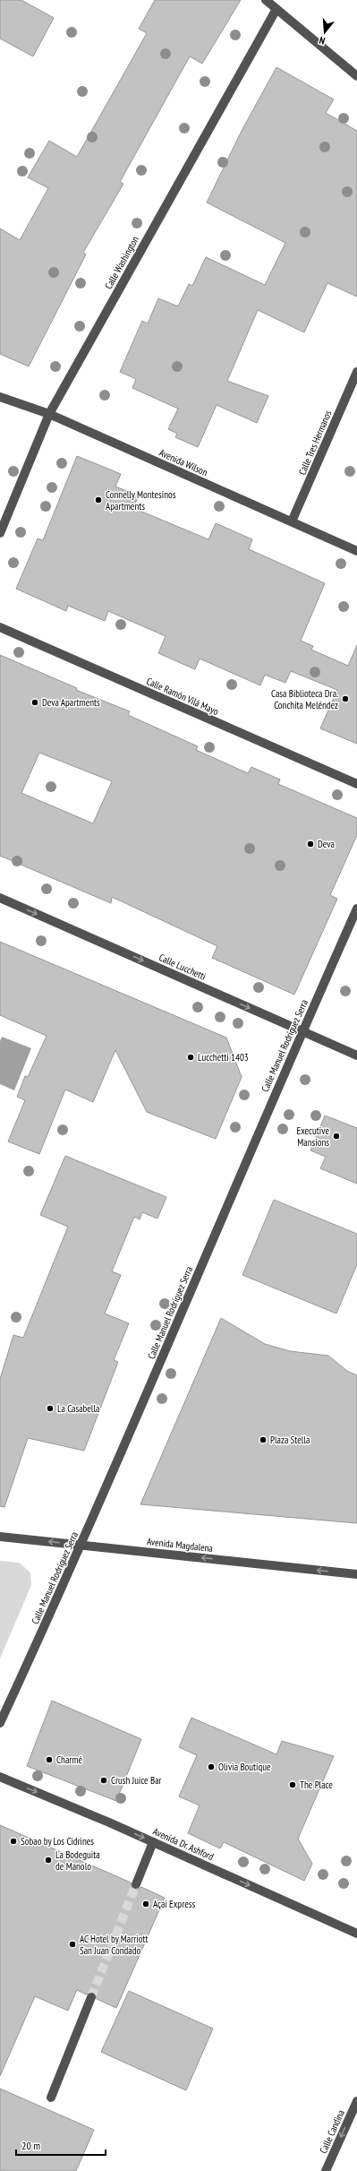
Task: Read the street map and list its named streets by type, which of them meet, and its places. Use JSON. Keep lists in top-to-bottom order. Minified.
{"streets":{"street":["Calle Washington","Calle Tres Hermanos","Avenida Wilson","Calle Ramón Vilá Mayo","Calle Lucchetti","Calle Manuel Rodríguez Serra","Avenida Magdalena","Avenida Dr. Ashford","Calle Candina"]},"crossings":[["Calle Washington","Avenida Wilson"],["Calle Tres Hermanos","Avenida Wilson"],["Calle Lucchetti","Calle Manuel Rodríguez Serra"],["Calle Manuel Rodríguez Serra","Avenida Magdalena"]],"one_way":["Calle Lucchetti","Avenida Magdalena","Avenida Dr. Ashford","Calle Candina"],"places":["Connelly Montesinos Apartments","Casa Biblioteca Dra. Conchita Meléndez","Deva Apartments","Deva","Lucchetti 1403","Executive Mansions","La Casabella","Plaza Stella","Charmé","Olivia Boutique","Crush Juice Bar","The Place","Sobao by Los Cidrines","La Bodeguita de Manolo","Açai Express","AC Hotel by Marriott San Juan Condado"],"scale_bar":"20 m","north":"bottom"}
